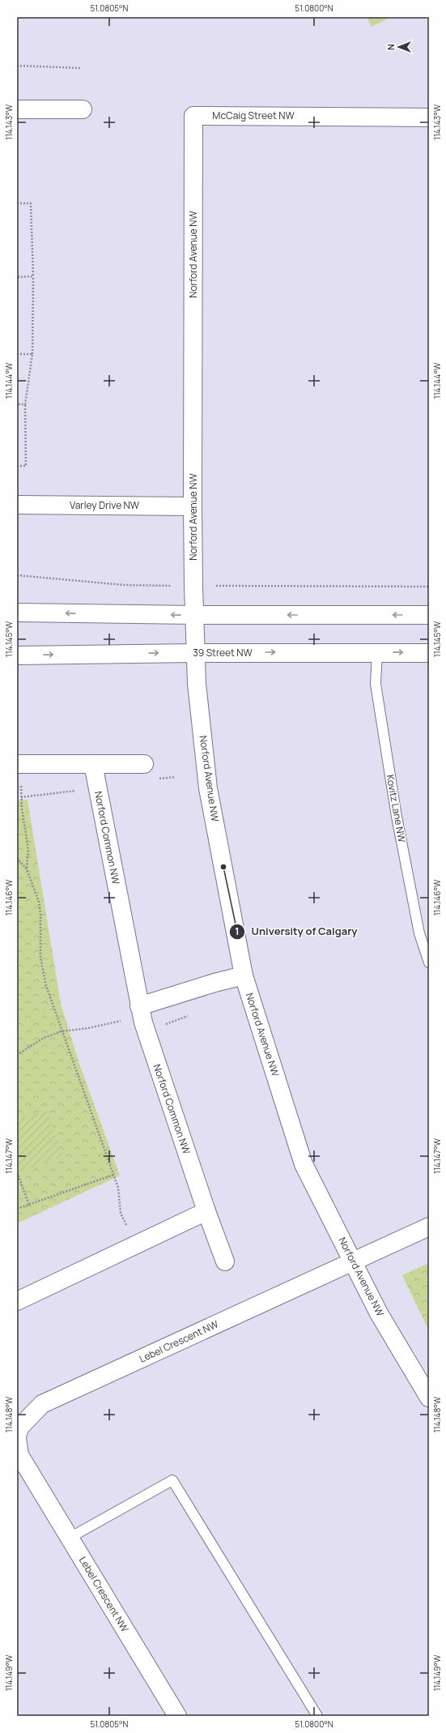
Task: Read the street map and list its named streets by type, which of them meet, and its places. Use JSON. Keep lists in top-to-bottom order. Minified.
{"streets":{"street":["McCaig Street NW","Norford Avenue NW","Varley Drive NW","39 Street NW","Norford Common NW","Lebel Crescent NW"],"lane":["Kovitz Lane NW"]},"crossings":[["McCaig Street NW","Norford Avenue NW"],["Norford Avenue NW","Varley Drive NW"],["Norford Avenue NW","39 Street NW"],["Norford Avenue NW","Lebel Crescent NW"],["39 Street NW","Kovitz Lane NW"]],"places":["University of Calgary"],"north":"left","coordinates":["51.0805°N","51.0800°N","114.143°W","114.144°W","114.145°W","114.146°W","114.147°W","114.148°W","114.149°W"]}
